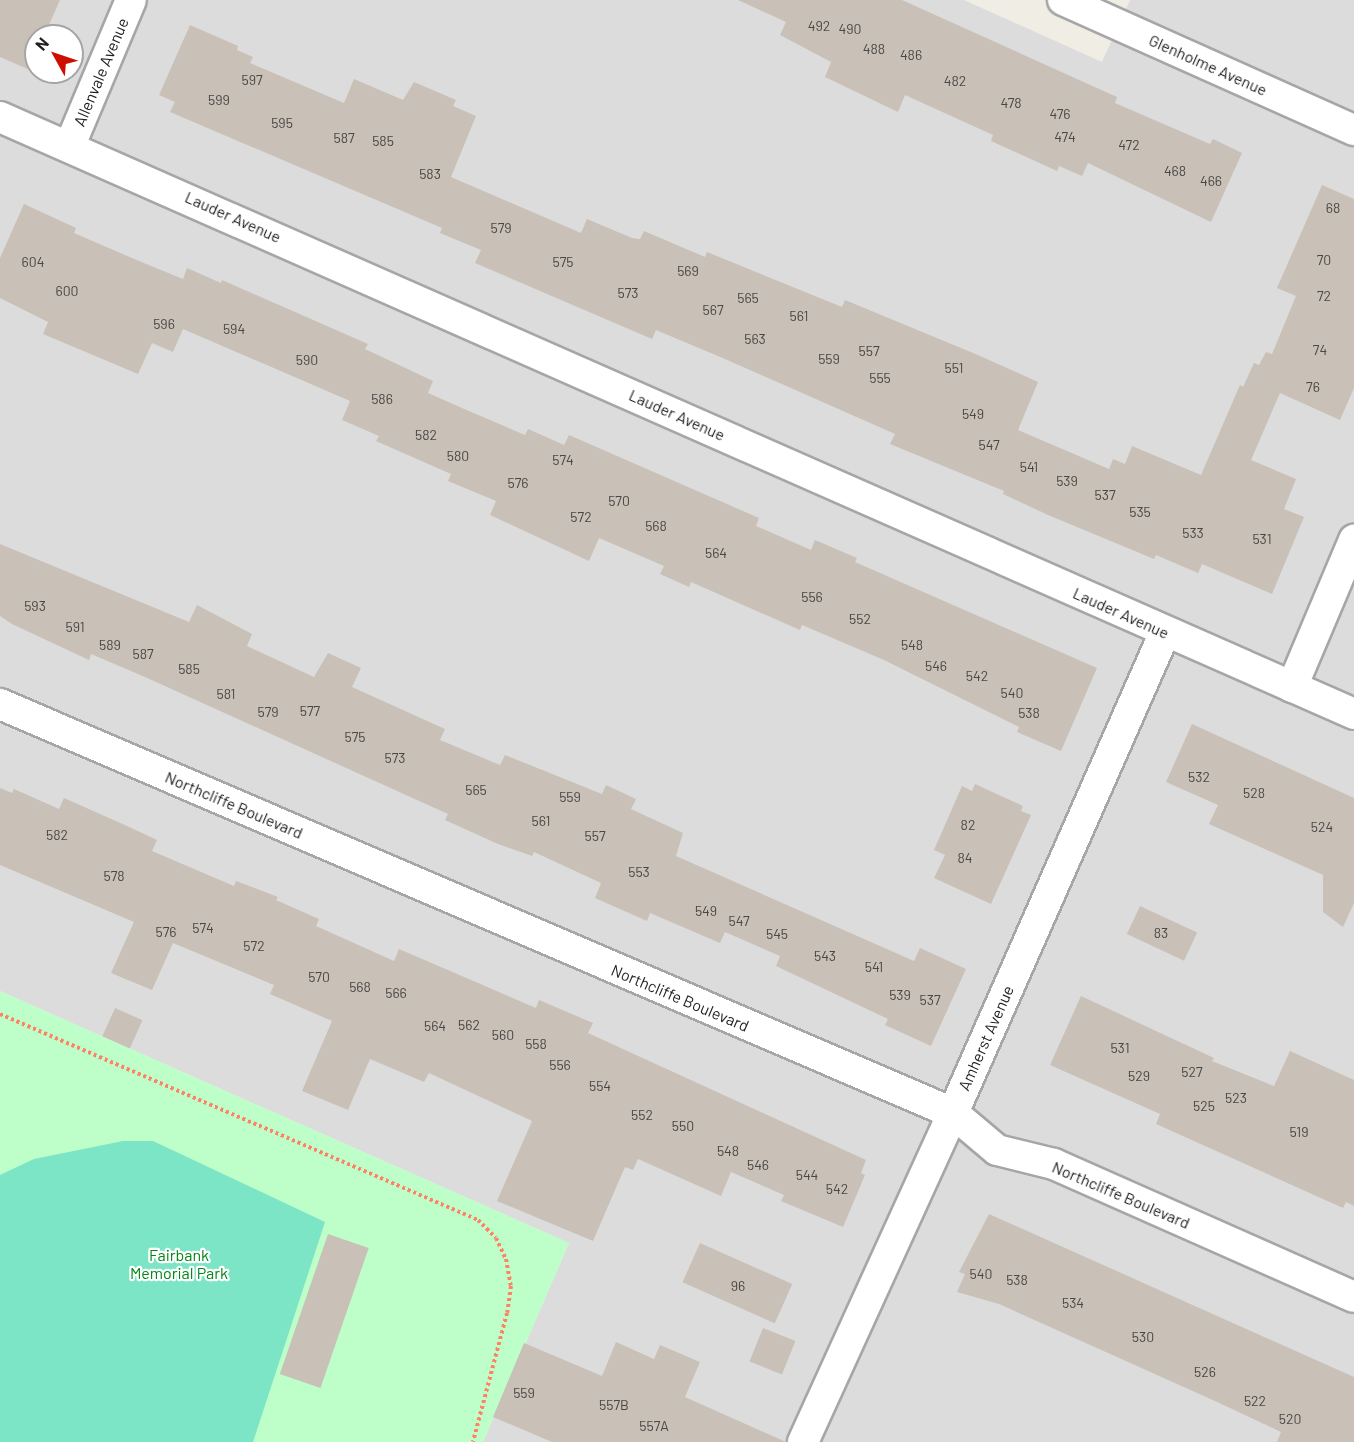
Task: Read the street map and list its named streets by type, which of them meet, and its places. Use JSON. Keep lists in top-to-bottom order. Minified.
{"streets":{"street":["Glenholme Avenue","Allenvale Avenue","Lauder Avenue","Northcliffe Boulevard","Amherst Avenue"]},"crossings":[["Allenvale Avenue","Lauder Avenue"],["Lauder Avenue","Amherst Avenue"],["Northcliffe Boulevard","Amherst Avenue"]],"parks":["Fairbank Memorial Park"],"house_numbers":["492","490","488","486","597","482","599","478","476","595","474","587","585","472","468","583","466","68","579","70","604","575","569","600","573","72","565","567","561","596","594","563","74","557","559","590","551","555","76","586","549","582","547","580","574","541","539","576","537","570","535","572","568","533","531","564","556","593","552","591","589","548","587","546","585","542","540","581","577","579","538","575","573","532","565","528","559","561","82","524","582","557","84","553","578","549","547","574","576","83","545","572","543","541","570","568","566","539","537","562","564","560","558","531","556","527","529","554","523","525","552","550","519","548","546","544","542","540","538","96","534","530","526","559","522","557B","520","557A"],"north":"top left"}
